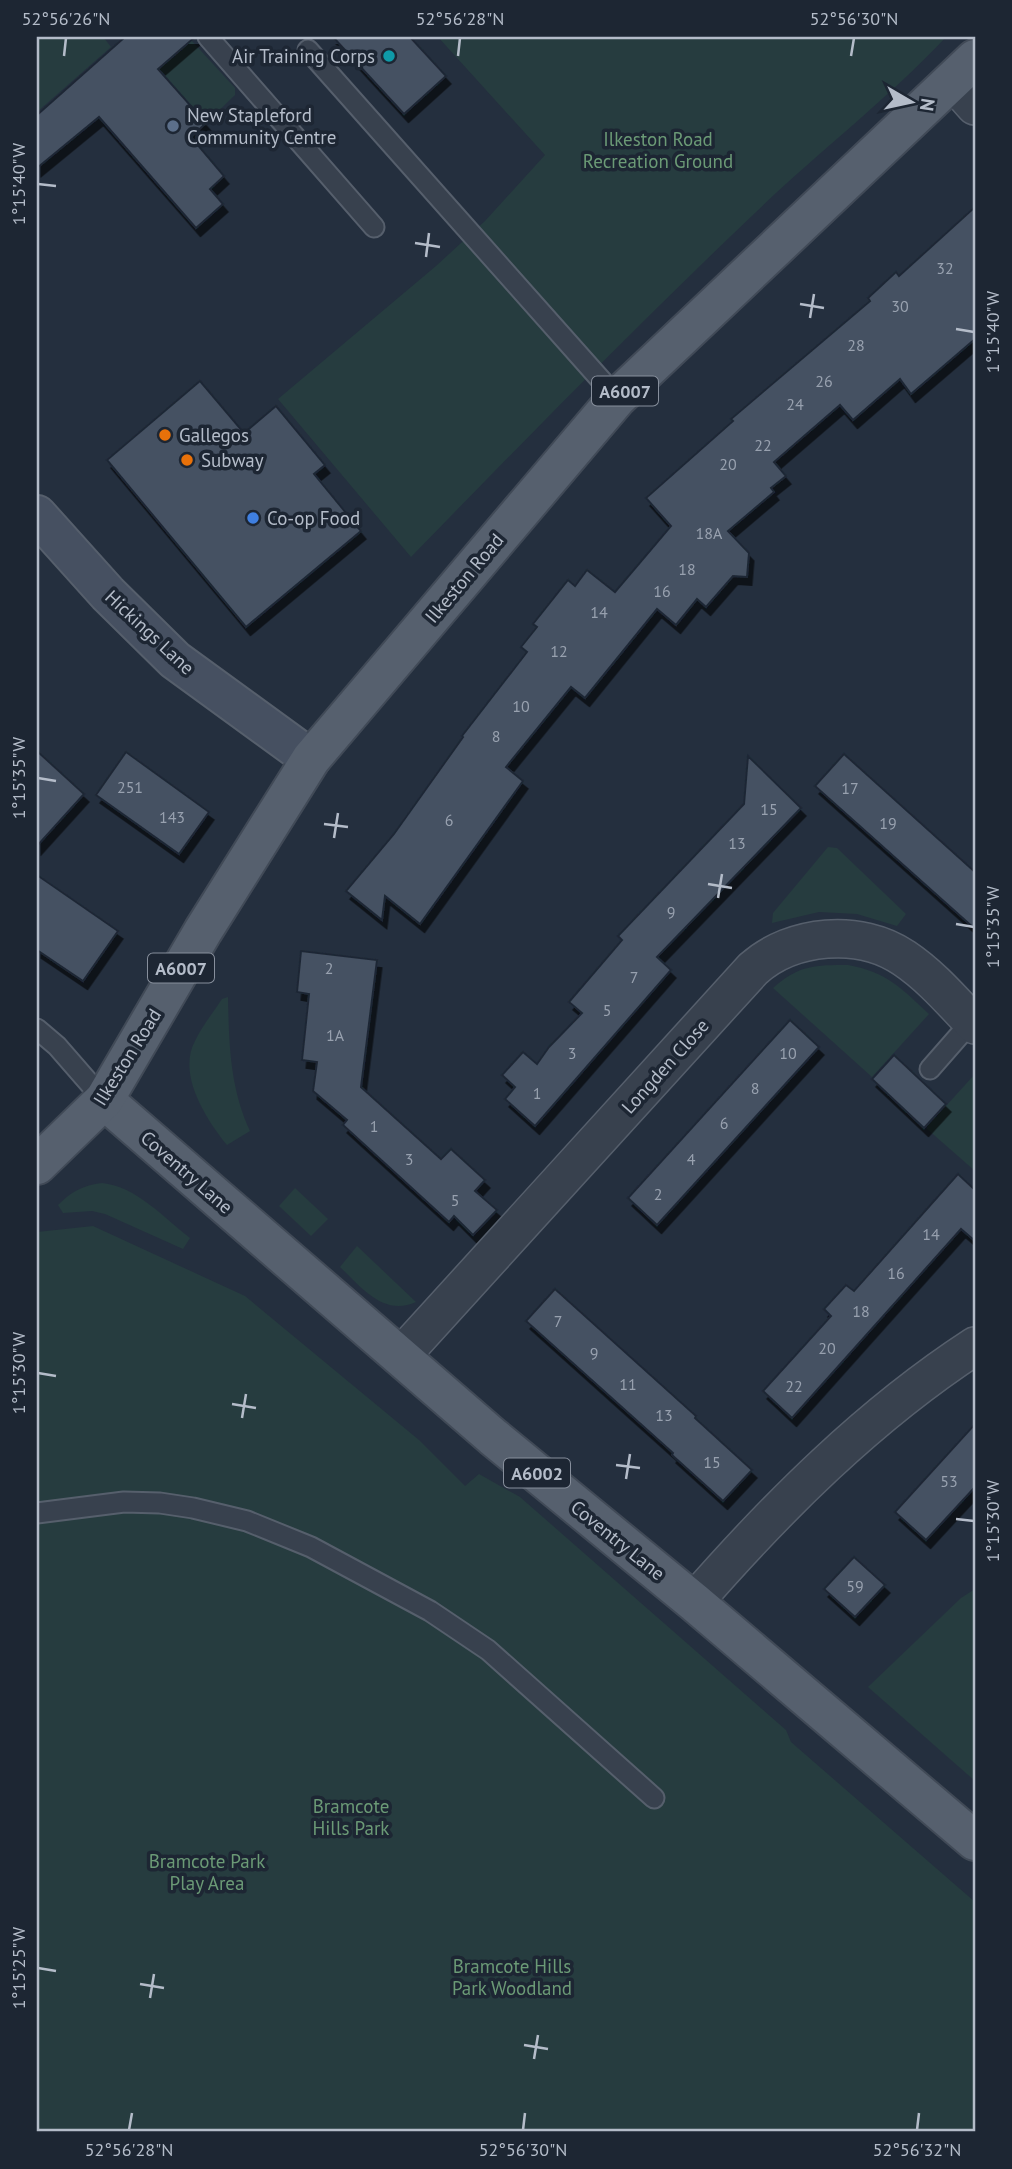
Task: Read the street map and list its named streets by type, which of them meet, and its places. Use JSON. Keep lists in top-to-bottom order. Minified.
{"streets":{"main road":["A6007","Ilkeston Road","Hickings Lane","Coventry Lane","A6002"],"street":["Longden Close"]},"crossings":[["Ilkeston Road","Hickings Lane"],["Ilkeston Road","Coventry Lane"],["Longden Close","Coventry Lane"]],"parks":["Ilkeston Road Recreation Ground","Bramcote Hills Park","Bramcote Park Play Area","Bramcote Hills Park Woodland"],"places":["Air Training Corps","New Stapleford Community Centre","Gallegos","Subway","Co-op Food"],"house_numbers":["32","30","28","26","24","22","20","18A","18","16","14","12","10","8","251","17","15","143","6","19","13","9","2","7","5","1A","3","10","8","1","6","1","3","4","2","5","14","16","18","7","20","9","11","22","13","15","53","59"],"north":"right","coordinates":["52°56'26\"N","52°56'28\"N","52°56'30\"N","1°15'40\"W","1°15'35\"W","1°15'30\"W","1°15'25\"W","52°56'32\"N"]}
